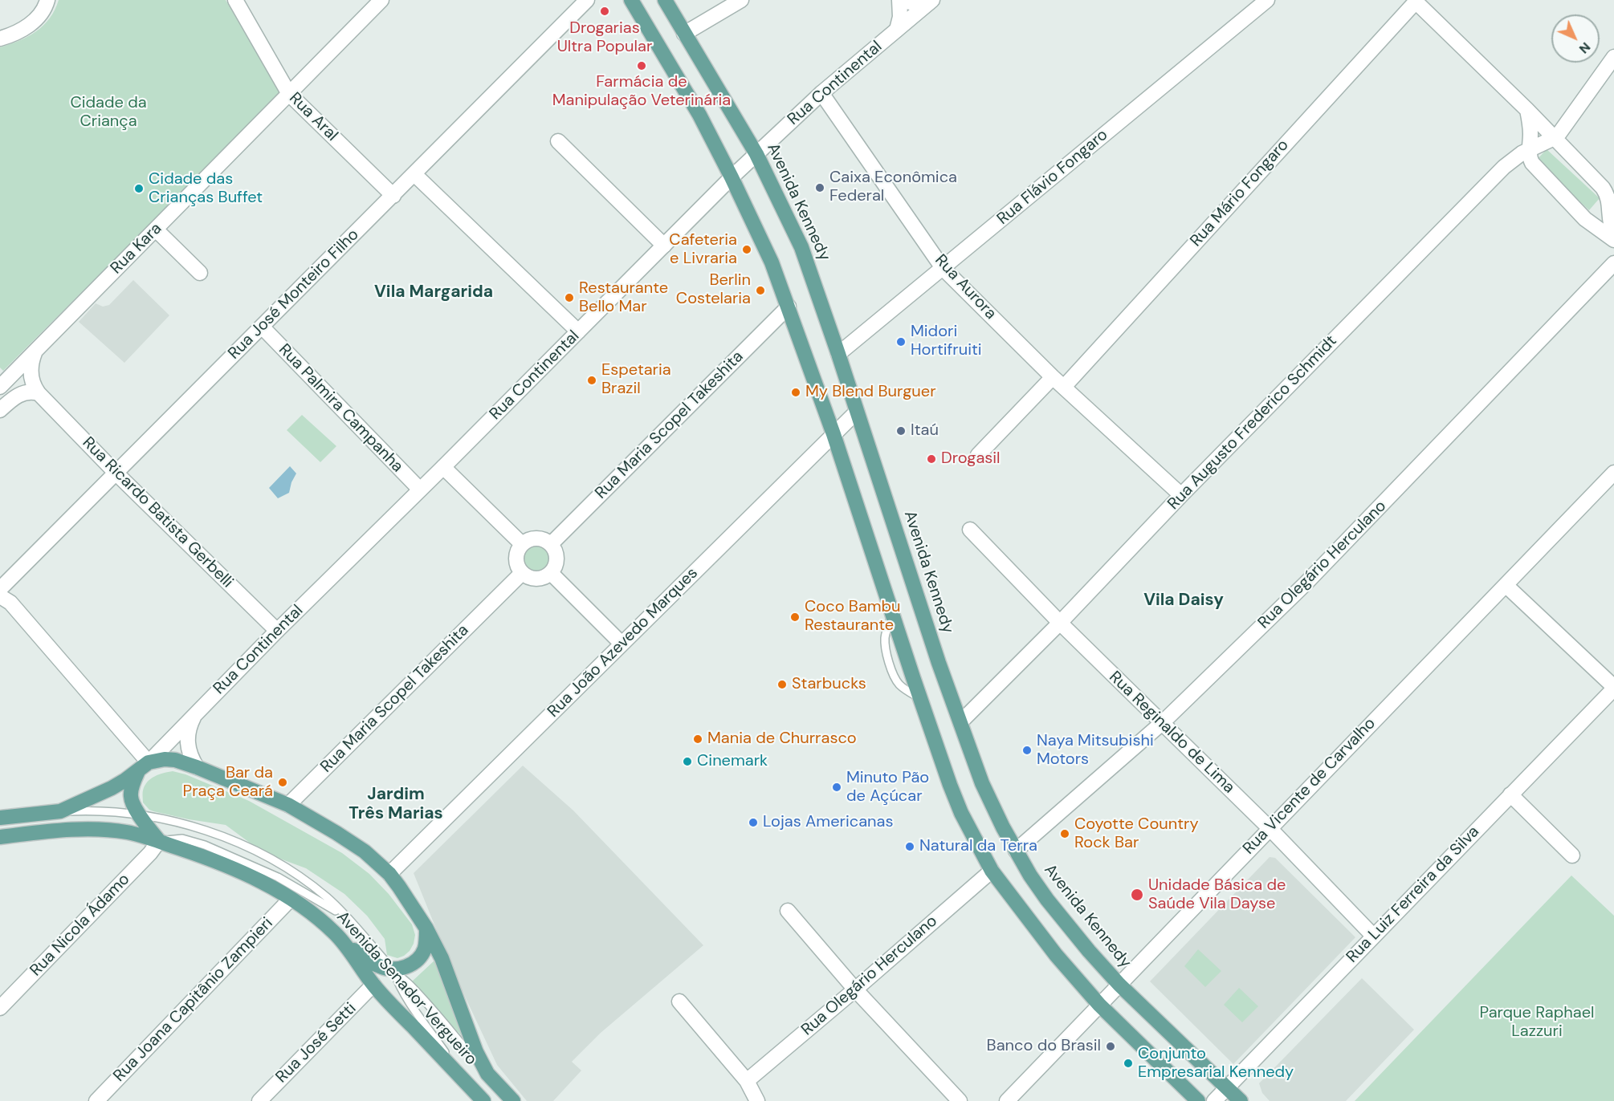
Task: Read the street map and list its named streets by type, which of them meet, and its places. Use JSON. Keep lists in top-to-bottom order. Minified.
{"streets":{"main road":["Avenida Kennedy","Avenida Senador Vergueiro"],"street":["Rua Continental","Rua Aral","Rua Flávio Fongaro","Rua Mário Fongaro","Rua Kara","Rua Aurora","Rua José Monteiro Filho","Rua Palmira Campanha","Rua Augusto Frederico Schmidt","Rua Maria Scopel Takeshita","Rua Ricardo Batista Gerbelli","Rua Olegário Herculano","Rua João Azevedo Marques","Rua Reginaldo de Lima","Rua Vicente de Carvalho","Rua Luiz Ferreira da Silva","Rua Nicola Ádamo","Rua Joana Capitânio Zampieri","Rua José Setti"]},"crossings":[["Rua Continental","Avenida Kennedy"],["Rua Continental","Rua Aurora"],["Rua Continental","Rua Palmira Campanha"],["Rua Continental","Rua Ricardo Batista Gerbelli"],["Rua Aral","Rua Kara"],["Rua Aral","Rua José Monteiro Filho"],["Rua Flávio Fongaro","Avenida Kennedy"],["Rua Flávio Fongaro","Rua Aurora"],["Rua Mário Fongaro","Rua Aurora"],["Avenida Kennedy","Rua Augusto Frederico Schmidt"],["Avenida Kennedy","Rua Olegário Herculano"],["Avenida Kennedy","Rua João Azevedo Marques"],["Avenida Kennedy","Rua Vicente de Carvalho"],["Avenida Kennedy","Rua Luiz Ferreira da Silva"],["Rua Kara","Rua Ricardo Batista Gerbelli"],["Rua Aurora","Rua Augusto Frederico Schmidt"],["Rua José Monteiro Filho","Rua Palmira Campanha"],["Rua José Monteiro Filho","Rua Ricardo Batista Gerbelli"],["Rua Augusto Frederico Schmidt","Rua Reginaldo de Lima"],["Rua Olegário Herculano","Rua Reginaldo de Lima"],["Rua Reginaldo de Lima","Rua Vicente de Carvalho"],["Rua Reginaldo de Lima","Rua Luiz Ferreira da Silva"],["Rua Nicola Ádamo","Avenida Senador Vergueiro"],["Avenida Senador Vergueiro","Rua Joana Capitânio Zampieri"],["Avenida Senador Vergueiro","Rua José Setti"]],"districts":["Vila Margarida","Vila Daisy","Jardim Três Marias"],"parks":["Cidade da Criança","Parque Raphael Lazzuri"],"places":["Drogarias Ultra Popular","Farmácia de Manipulação Veterinária","Caixa Econômica Federal","Cidade das Crianças Buffet","Cafeteria e Livraria","Berlin Costelaria","Restaurante Bello Mar","Midori Hortifruiti","Espetaria Brazil","My Blend Burguer","Itaú","Drogasil","Coco Bambu Restaurante","Starbucks","Mania de Churrasco","Naya Mitsubishi Motors","Cinemark","Bar da Praça Ceará","Minuto Pão de Açúcar","Lojas Americanas","Coyotte Country Rock Bar","Natural da Terra","Unidade Básica de Saúde Vila Dayse","Banco do Brasil","Conjunto Empresarial Kennedy"],"north":"bottom right"}
